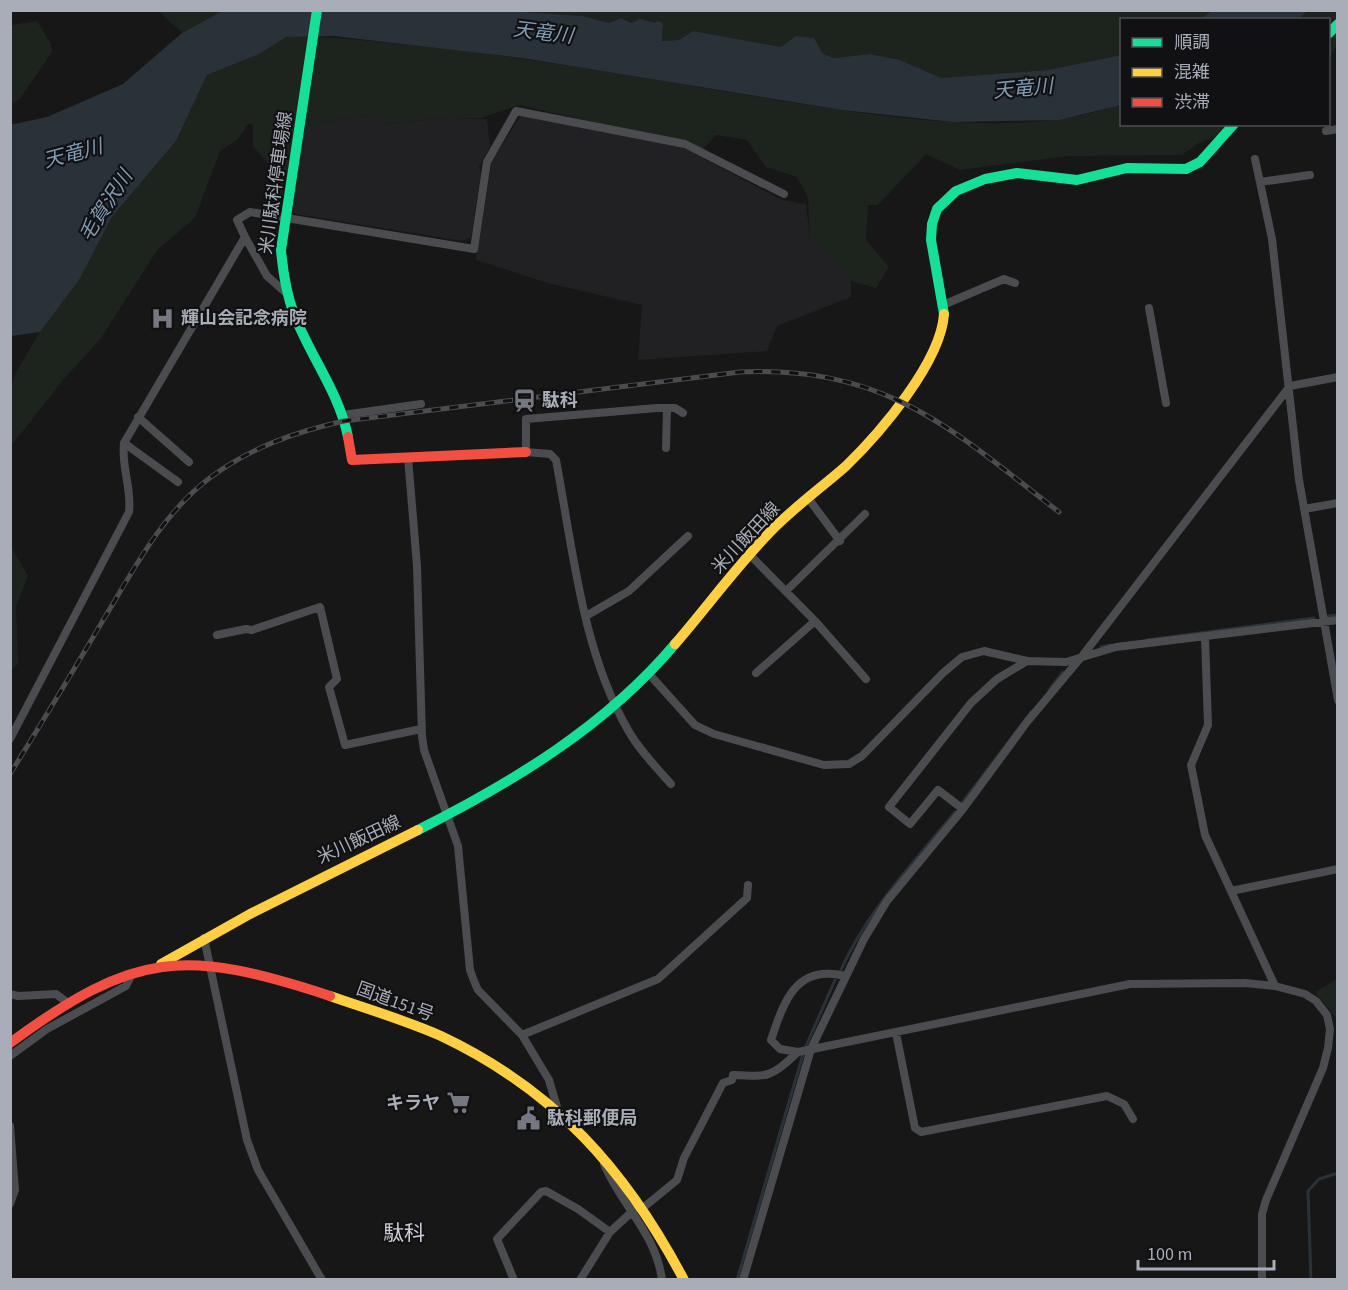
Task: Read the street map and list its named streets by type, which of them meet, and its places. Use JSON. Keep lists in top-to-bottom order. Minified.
{"streets":{"main road":["米川駄科停車場線","米川飯田線","国道151号"]},"crossings":[["米川飯田線","国道151号"]],"districts":["駄科"],"water":["天竜川","毛賀沢川"],"places":{"hospital":["輝山会記念病院"],"station":["駄科"],"supermarket":["キラヤ"],"public building":["駄科郵便局"]},"legend":["順調","混雑","渋滞"],"scale_bar":"100 m"}
